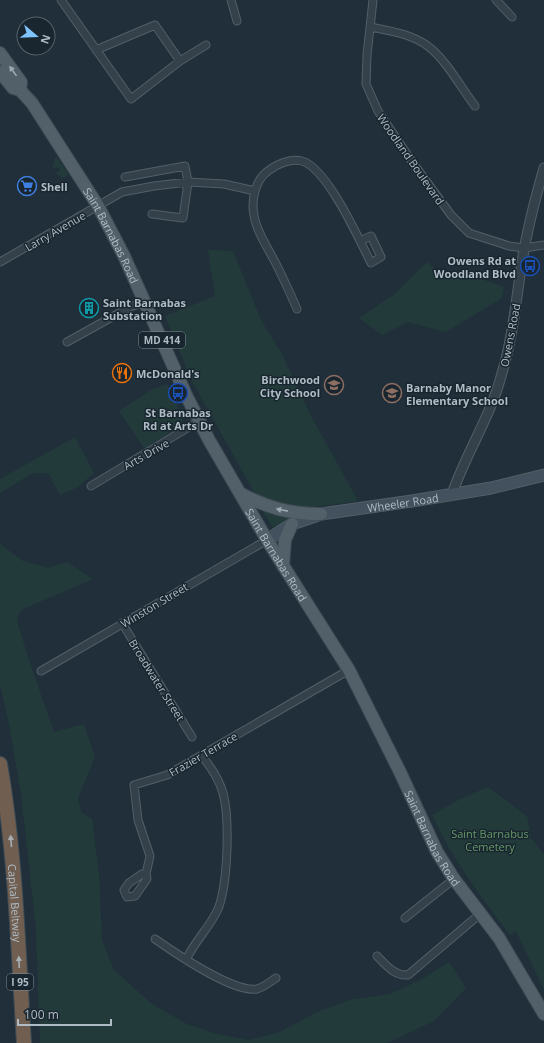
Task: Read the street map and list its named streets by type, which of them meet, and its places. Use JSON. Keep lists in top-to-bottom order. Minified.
{"streets":{"highway":["Capital Beltway","I 95"],"main road":["Saint Barnabas Road","MD 414","Wheeler Road"],"street":["Woodland Boulevard","Larry Avenue","Owens Road","Arts Drive","Winston Street","Broadwater Street","Frazier Terrace"]},"crossings":[["Woodland Boulevard","Owens Road"],["Larry Avenue","Saint Barnabas Road"],["Saint Barnabas Road","Arts Drive"],["Saint Barnabas Road","Wheeler Road"],["Saint Barnabas Road","Winston Street"],["Saint Barnabas Road","Frazier Terrace"],["Owens Road","Wheeler Road"],["Wheeler Road","Winston Street"],["Winston Street","Broadwater Street"]],"one_way":["Capital Beltway"],"parks":["Saint Barnabus Cemetery"],"places":{"supermarket":["Shell"],"bus stop":["Owens Rd at Woodland Blvd","St Barnabas Rd at Arts Dr"],"building":["Saint Barnabas Substation"],"restaurant":["McDonald's"],"school or university":["Birchwood City School","Barnaby Manor Elementary School"]},"scale_bar":"100 m","north":"right"}
